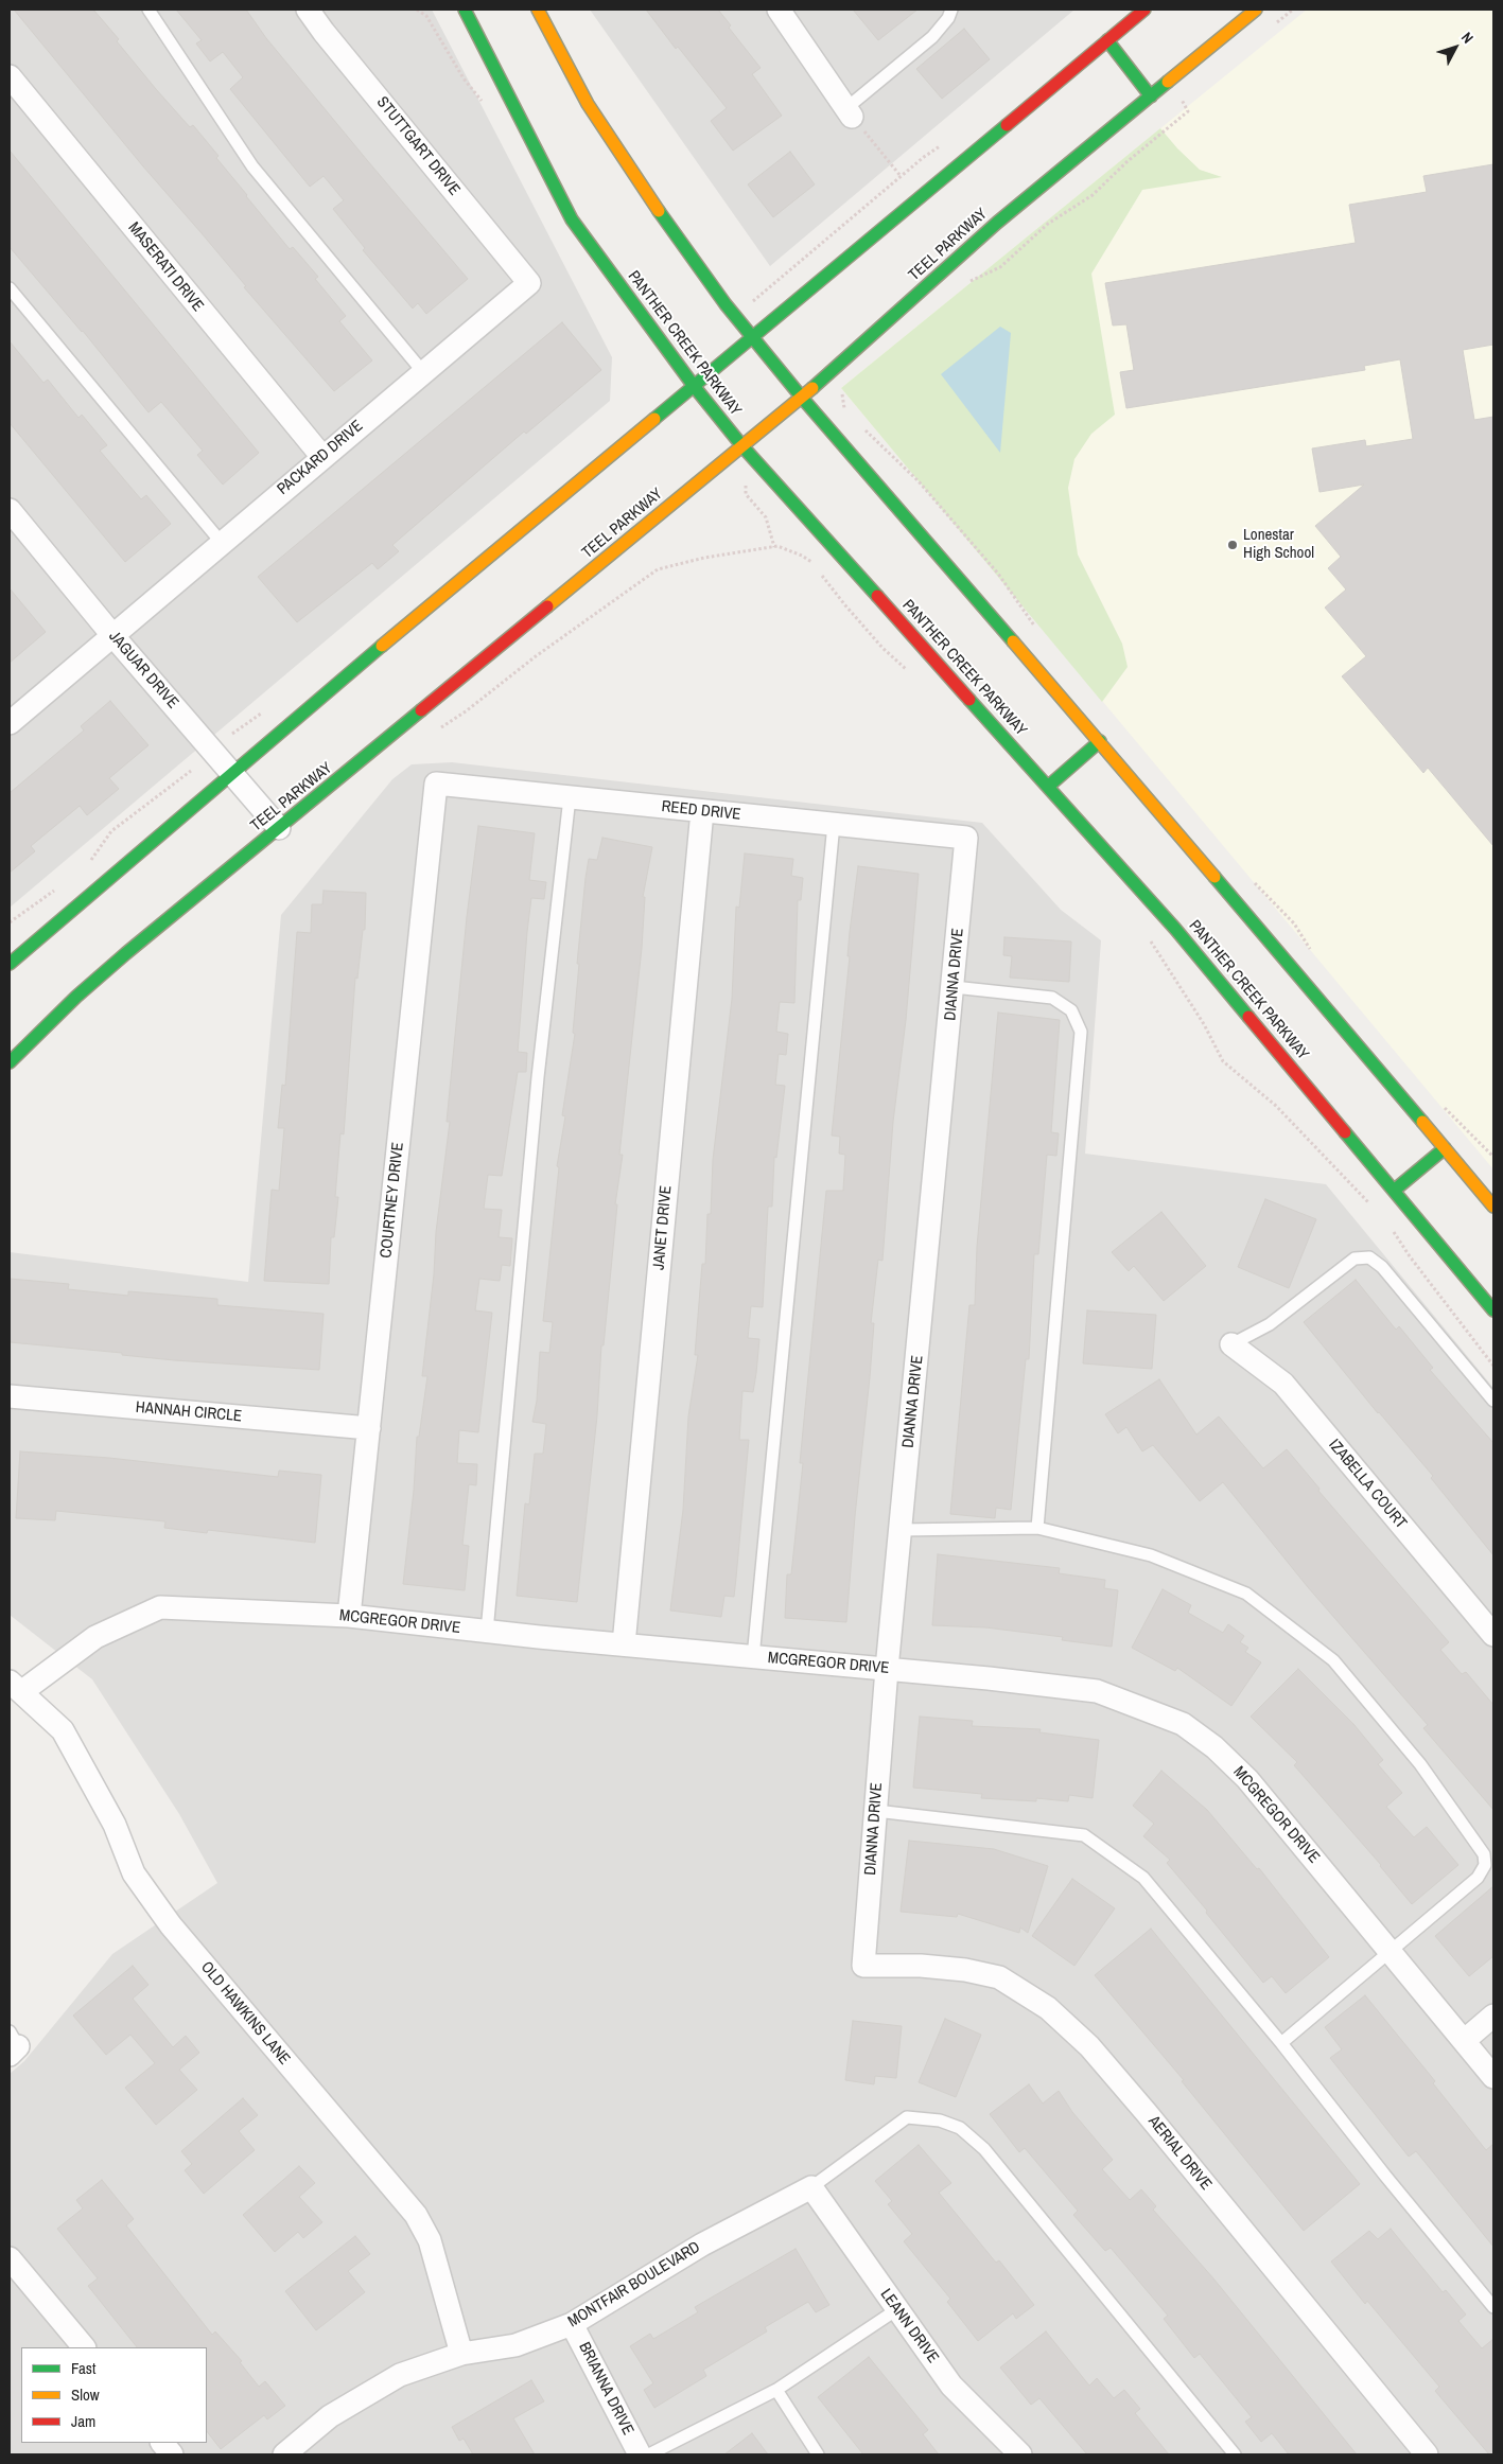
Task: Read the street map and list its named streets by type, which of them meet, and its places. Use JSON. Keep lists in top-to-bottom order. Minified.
{"streets":{"main road":["TEEL PARKWAY","PANTHER CREEK PARKWAY"],"street":["STUTTGART DRIVE","MASERATI DRIVE","PACKARD DRIVE","JAGUAR DRIVE","REED DRIVE","DIANNA DRIVE","COURTNEY DRIVE","JANET DRIVE","HANNAH CIRCLE","IZABELLA COURT","MCGREGOR DRIVE","OLD HAWKINS LANE","AERIAL DRIVE","MONTFAIR BOULEVARD","LEANN DRIVE","BRIANNA DRIVE"]},"crossings":[["STUTTGART DRIVE","PACKARD DRIVE"],["TEEL PARKWAY","PANTHER CREEK PARKWAY"],["TEEL PARKWAY","JAGUAR DRIVE"],["MASERATI DRIVE","PACKARD DRIVE"],["PACKARD DRIVE","JAGUAR DRIVE"],["REED DRIVE","DIANNA DRIVE"],["REED DRIVE","COURTNEY DRIVE"],["REED DRIVE","JANET DRIVE"],["DIANNA DRIVE","MCGREGOR DRIVE"],["DIANNA DRIVE","AERIAL DRIVE"],["COURTNEY DRIVE","HANNAH CIRCLE"],["COURTNEY DRIVE","MCGREGOR DRIVE"],["JANET DRIVE","MCGREGOR DRIVE"],["MCGREGOR DRIVE","OLD HAWKINS LANE"],["OLD HAWKINS LANE","MONTFAIR BOULEVARD"],["MONTFAIR BOULEVARD","LEANN DRIVE"],["MONTFAIR BOULEVARD","BRIANNA DRIVE"]],"places":["Lonestar High School"],"legend":["Fast","Slow","Jam"],"north":"top right"}
